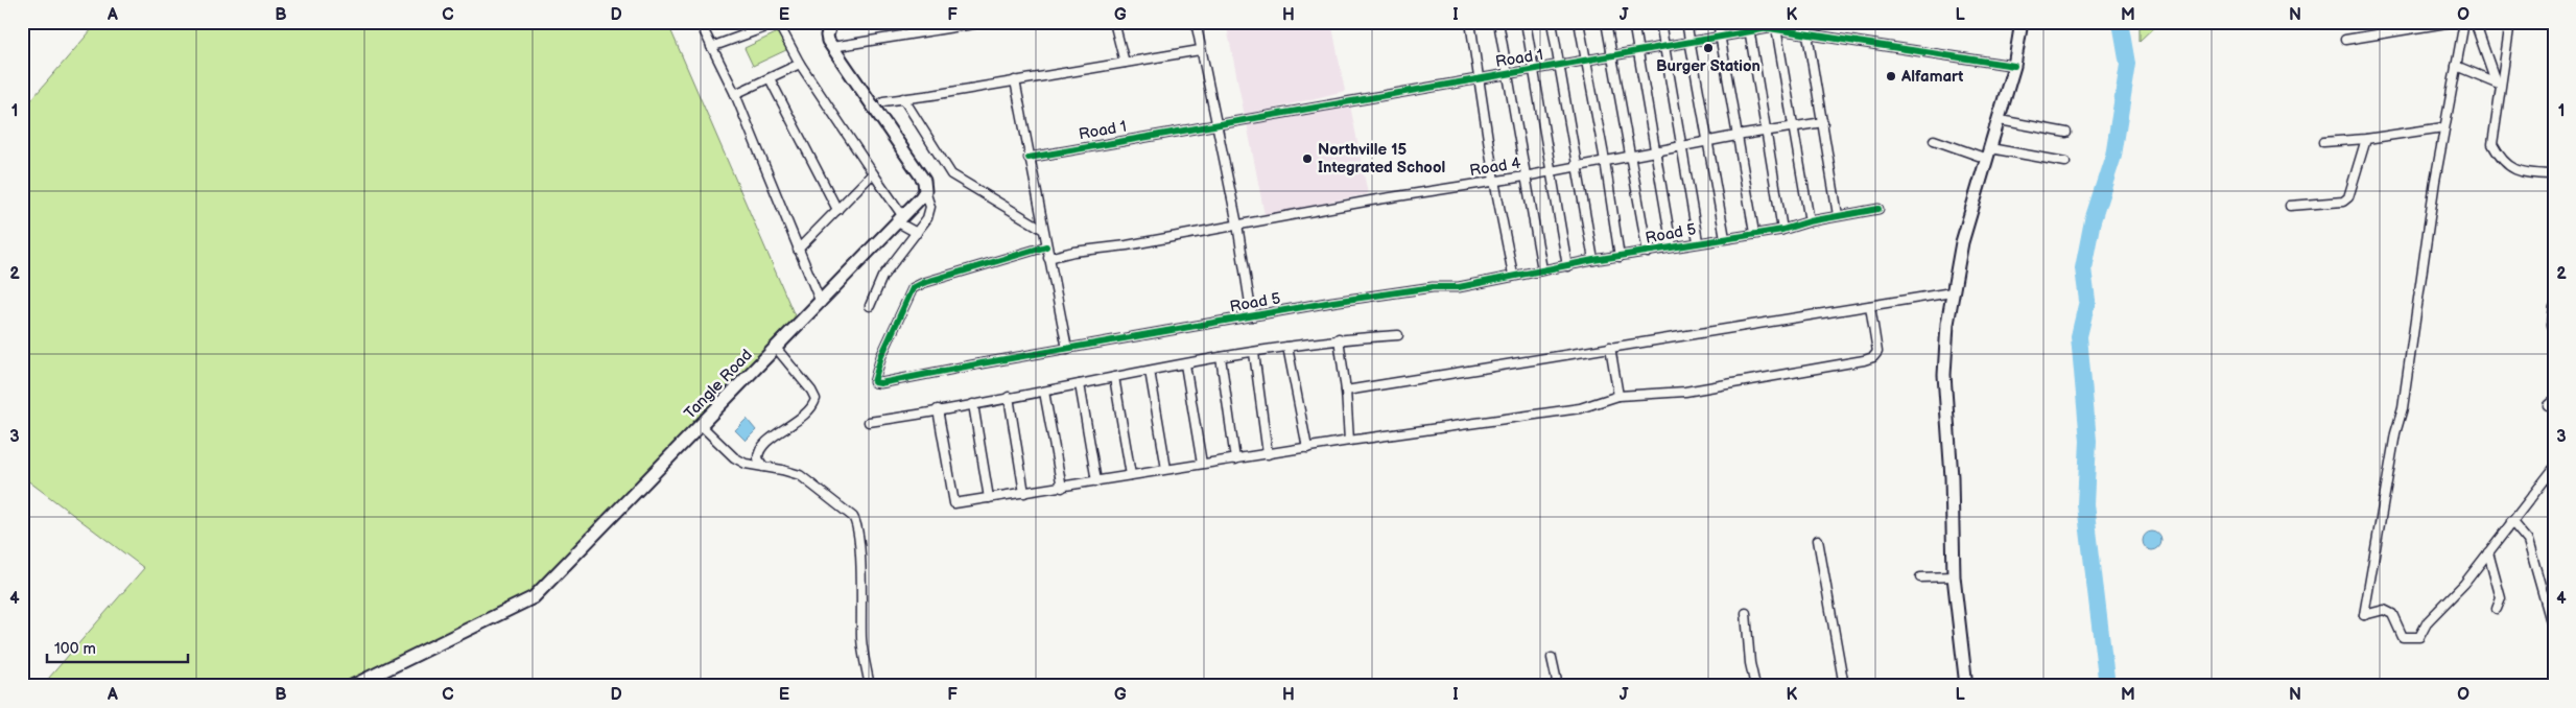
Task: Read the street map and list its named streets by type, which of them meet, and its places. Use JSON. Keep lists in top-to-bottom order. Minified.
{"streets":{"street":["Road 1","Road 4","Road 5","Tangle Road"]},"places":["Burger Station","Alfamart","Northville 15 Integrated School"],"scale_bar":"100 m","grid":{"columns":["A","B","C","D","E","F","G","H","I","J","K","L","M","N","O"],"rows":["1","2","3","4"]}}
